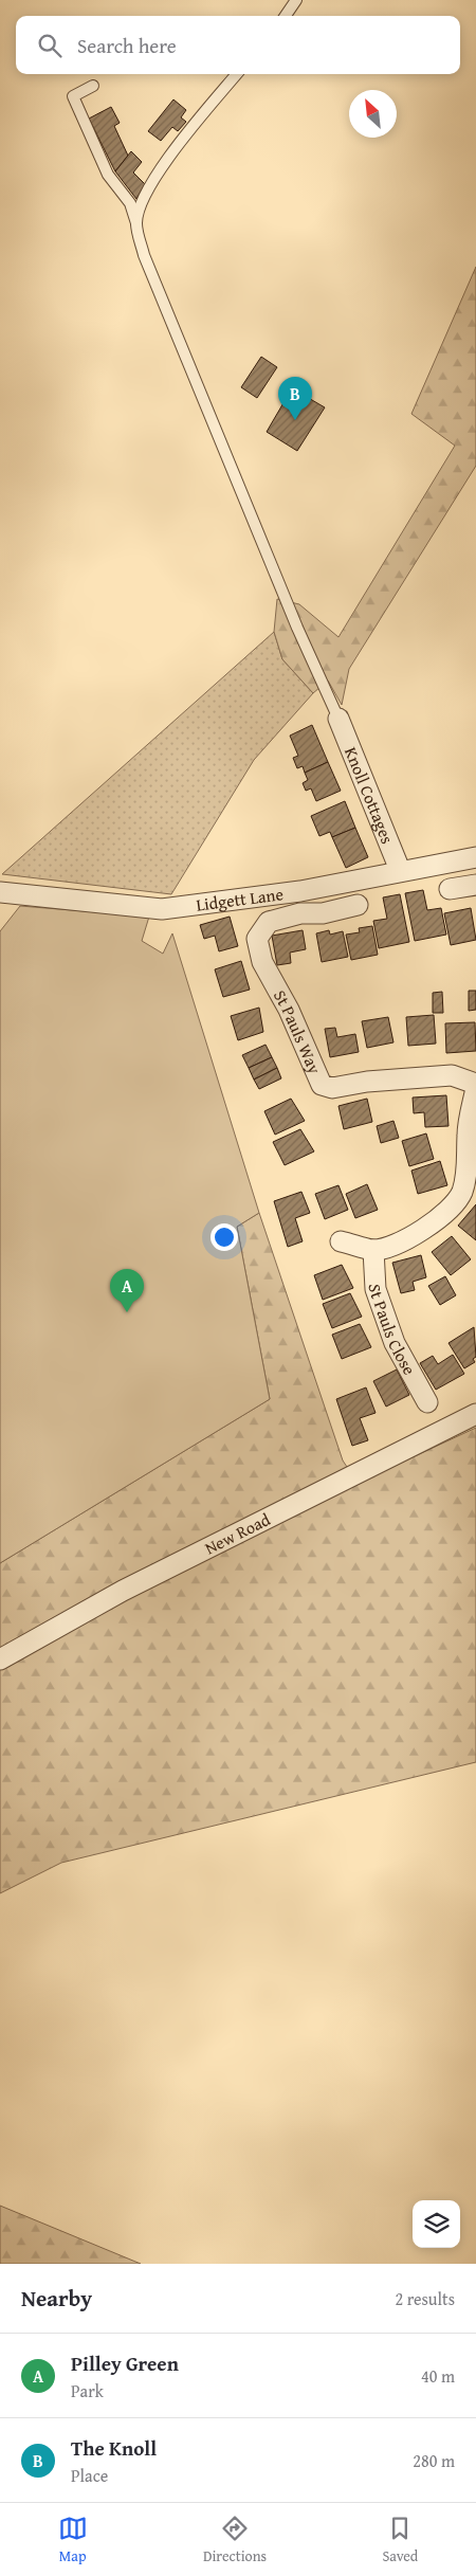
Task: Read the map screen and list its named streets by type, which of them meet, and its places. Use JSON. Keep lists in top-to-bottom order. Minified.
{"streets":{"street":["Knoll Cottages","Lidgett Lane","St Pauls Way","St Pauls Close","New Road"]},"crossings":[["Knoll Cottages","Lidgett Lane"]],"north":"top left","page":{"search":"Search here","pins":["B","A"],"heading":["Nearby","2 results"],"list":[{"mark":"A","name":"Pilley Green","note":"Park","value":"40 m"},{"mark":"B","name":"The Knoll","note":"Place","value":"280 m"}],"nav":["Map","Directions","Saved"]}}
